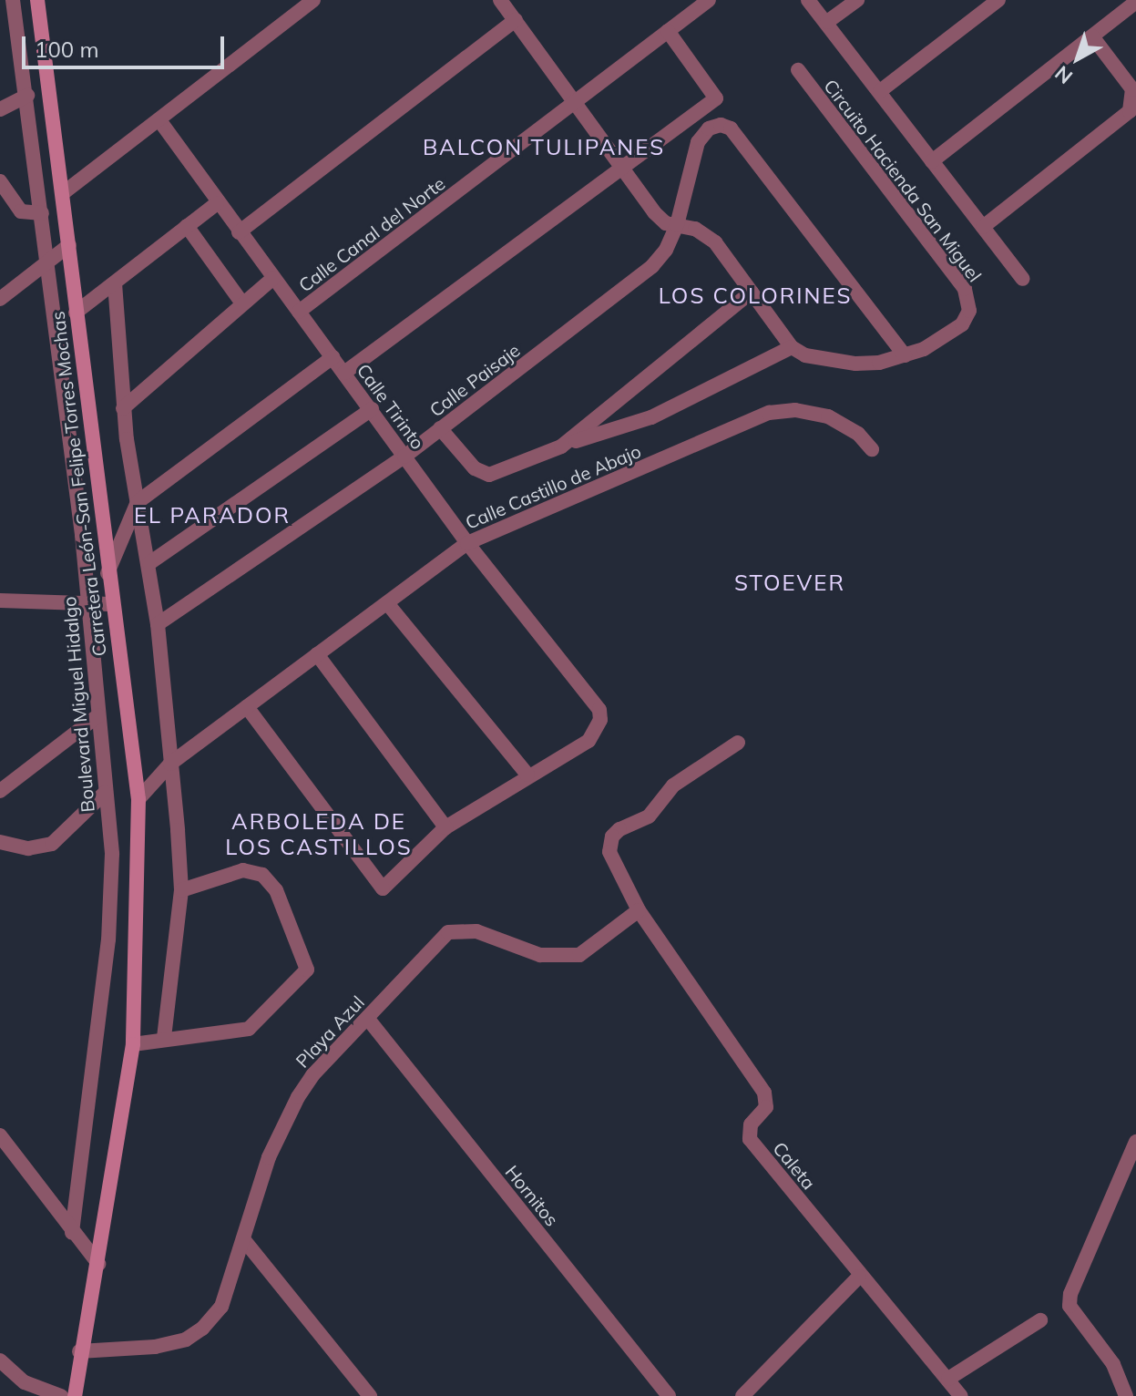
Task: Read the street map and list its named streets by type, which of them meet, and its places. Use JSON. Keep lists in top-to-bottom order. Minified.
{"streets":{"main road":["Carretera León-San Felipe Torres Mochas"],"street":["Circuito Hacienda San Miguel","Calle Canal del Norte","Calle Paisaje","Calle Tirinto","Calle Castillo de Abajo","Boulevard Miguel Hidalgo","Playa Azul","Caleta","Hornitos"]},"crossings":[["Circuito Hacienda San Miguel","Calle Paisaje"],["Calle Canal del Norte","Calle Tirinto"],["Calle Paisaje","Calle Tirinto"],["Calle Tirinto","Calle Castillo de Abajo"],["Carretera León-San Felipe Torres Mochas","Calle Castillo de Abajo"],["Carretera León-San Felipe Torres Mochas","Playa Azul"],["Playa Azul","Caleta"],["Playa Azul","Hornitos"]],"districts":["BALCON TULIPANES","LOS COLORINES","EL PARADOR","STOEVER","ARBOLEDA DE LOS CASTILLOS"],"scale_bar":"100 m","north":"bottom left"}
